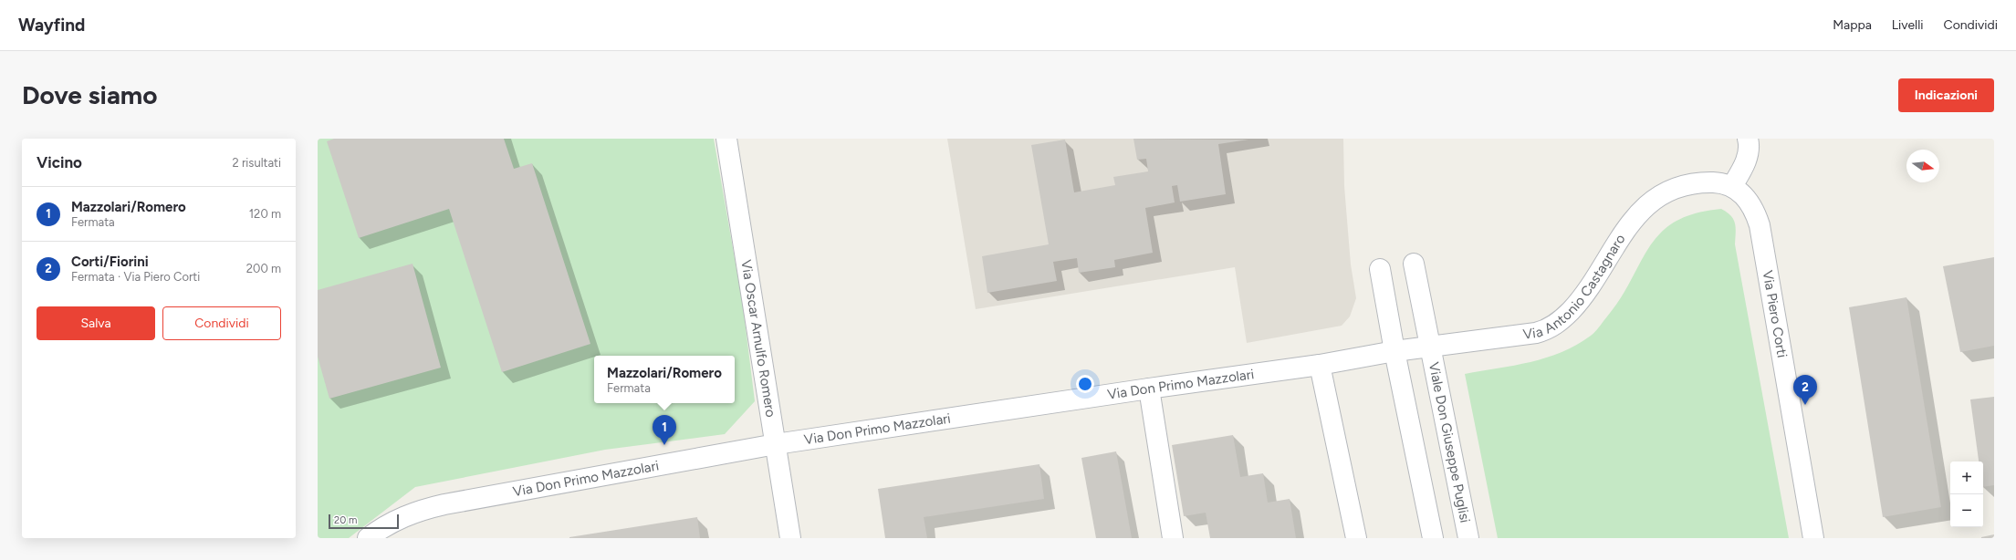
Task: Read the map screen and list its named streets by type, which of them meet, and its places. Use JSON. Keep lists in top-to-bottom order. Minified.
{"streets":{"street":["Via Antonio Castagnaro","Via Piero Corti","Via Oscar Arnulfo Romero","Via Don Primo Mazzolari","Viale Don Giuseppe Puglisi"]},"crossings":[["Via Antonio Castagnaro","Via Piero Corti"],["Via Antonio Castagnaro","Via Don Primo Mazzolari"],["Via Antonio Castagnaro","Viale Don Giuseppe Puglisi"],["Via Oscar Arnulfo Romero","Via Don Primo Mazzolari"]],"scale_bar":"20 m","north":"right","page":{"header":"Wayfind","nav":["Mappa","Livelli","Condividi"],"buttons":["Indicazioni",["Salva","Condividi"]],"title":"Dove siamo","heading":["Vicino","2 risultati"],"list":[{"mark":"1","name":"Mazzolari/Romero","note":"Fermata","value":"120 m"},{"mark":"2","name":"Corti/Fiorini","note":"Fermata · Via Piero Corti","value":"200 m"}],"popup":["Mazzolari/Romero","Fermata"],"pins":["2","1"],"map_buttons":["+","−"],"scale":"20 m"}}
